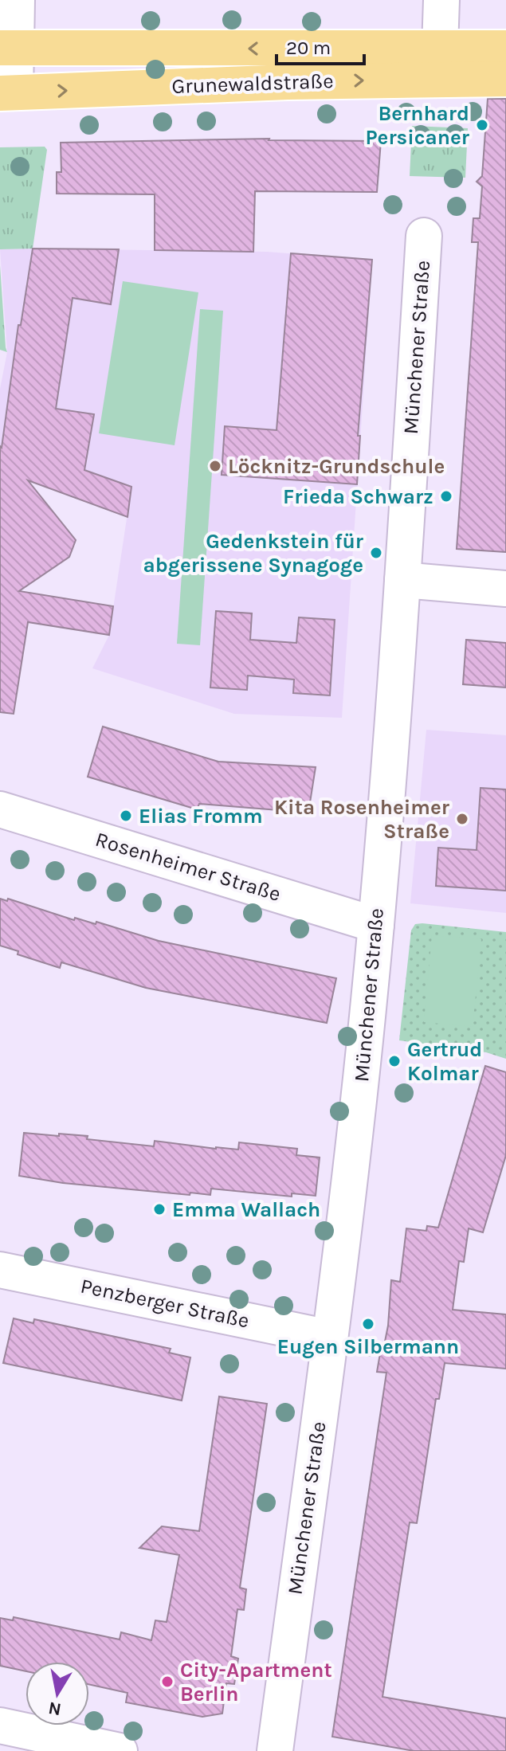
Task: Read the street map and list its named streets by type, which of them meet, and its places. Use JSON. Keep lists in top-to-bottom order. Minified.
{"streets":{"main road":["Grunewaldstraße"],"street":["Münchener Straße","Rosenheimer Straße","Penzberger Straße"]},"crossings":[["Münchener Straße","Rosenheimer Straße"],["Münchener Straße","Penzberger Straße"]],"places":["Bernhard Persicaner","Löcknitz-Grundschule","Frieda Schwarz","Gedenkstein für abgerissene Synagoge","Elias Fromm","Kita Rosenheimer Straße","Gertrud Kolmar","Emma Wallach","Eugen Silbermann","City-Apartment Berlin"],"scale_bar":"20 m","north":"bottom"}
